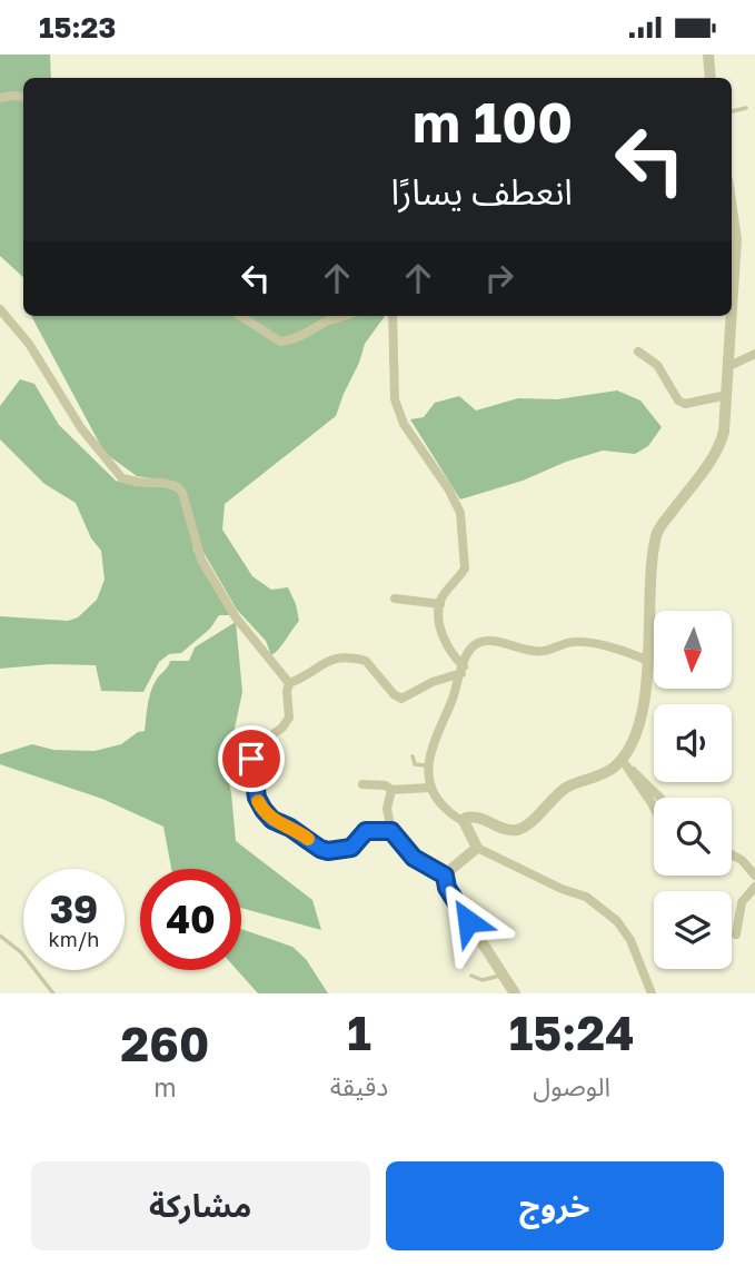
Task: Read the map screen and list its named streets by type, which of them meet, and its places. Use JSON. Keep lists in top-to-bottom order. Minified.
{"north":"bottom","page":{"status":"15:23","turn":["100 m","انعطف يسارًا"],"speed":"39 km/h","limit":"40","eta":["15:24","الوصول","1","دقيقة","260","m"],"buttons":["خروج","مشاركة"]}}
